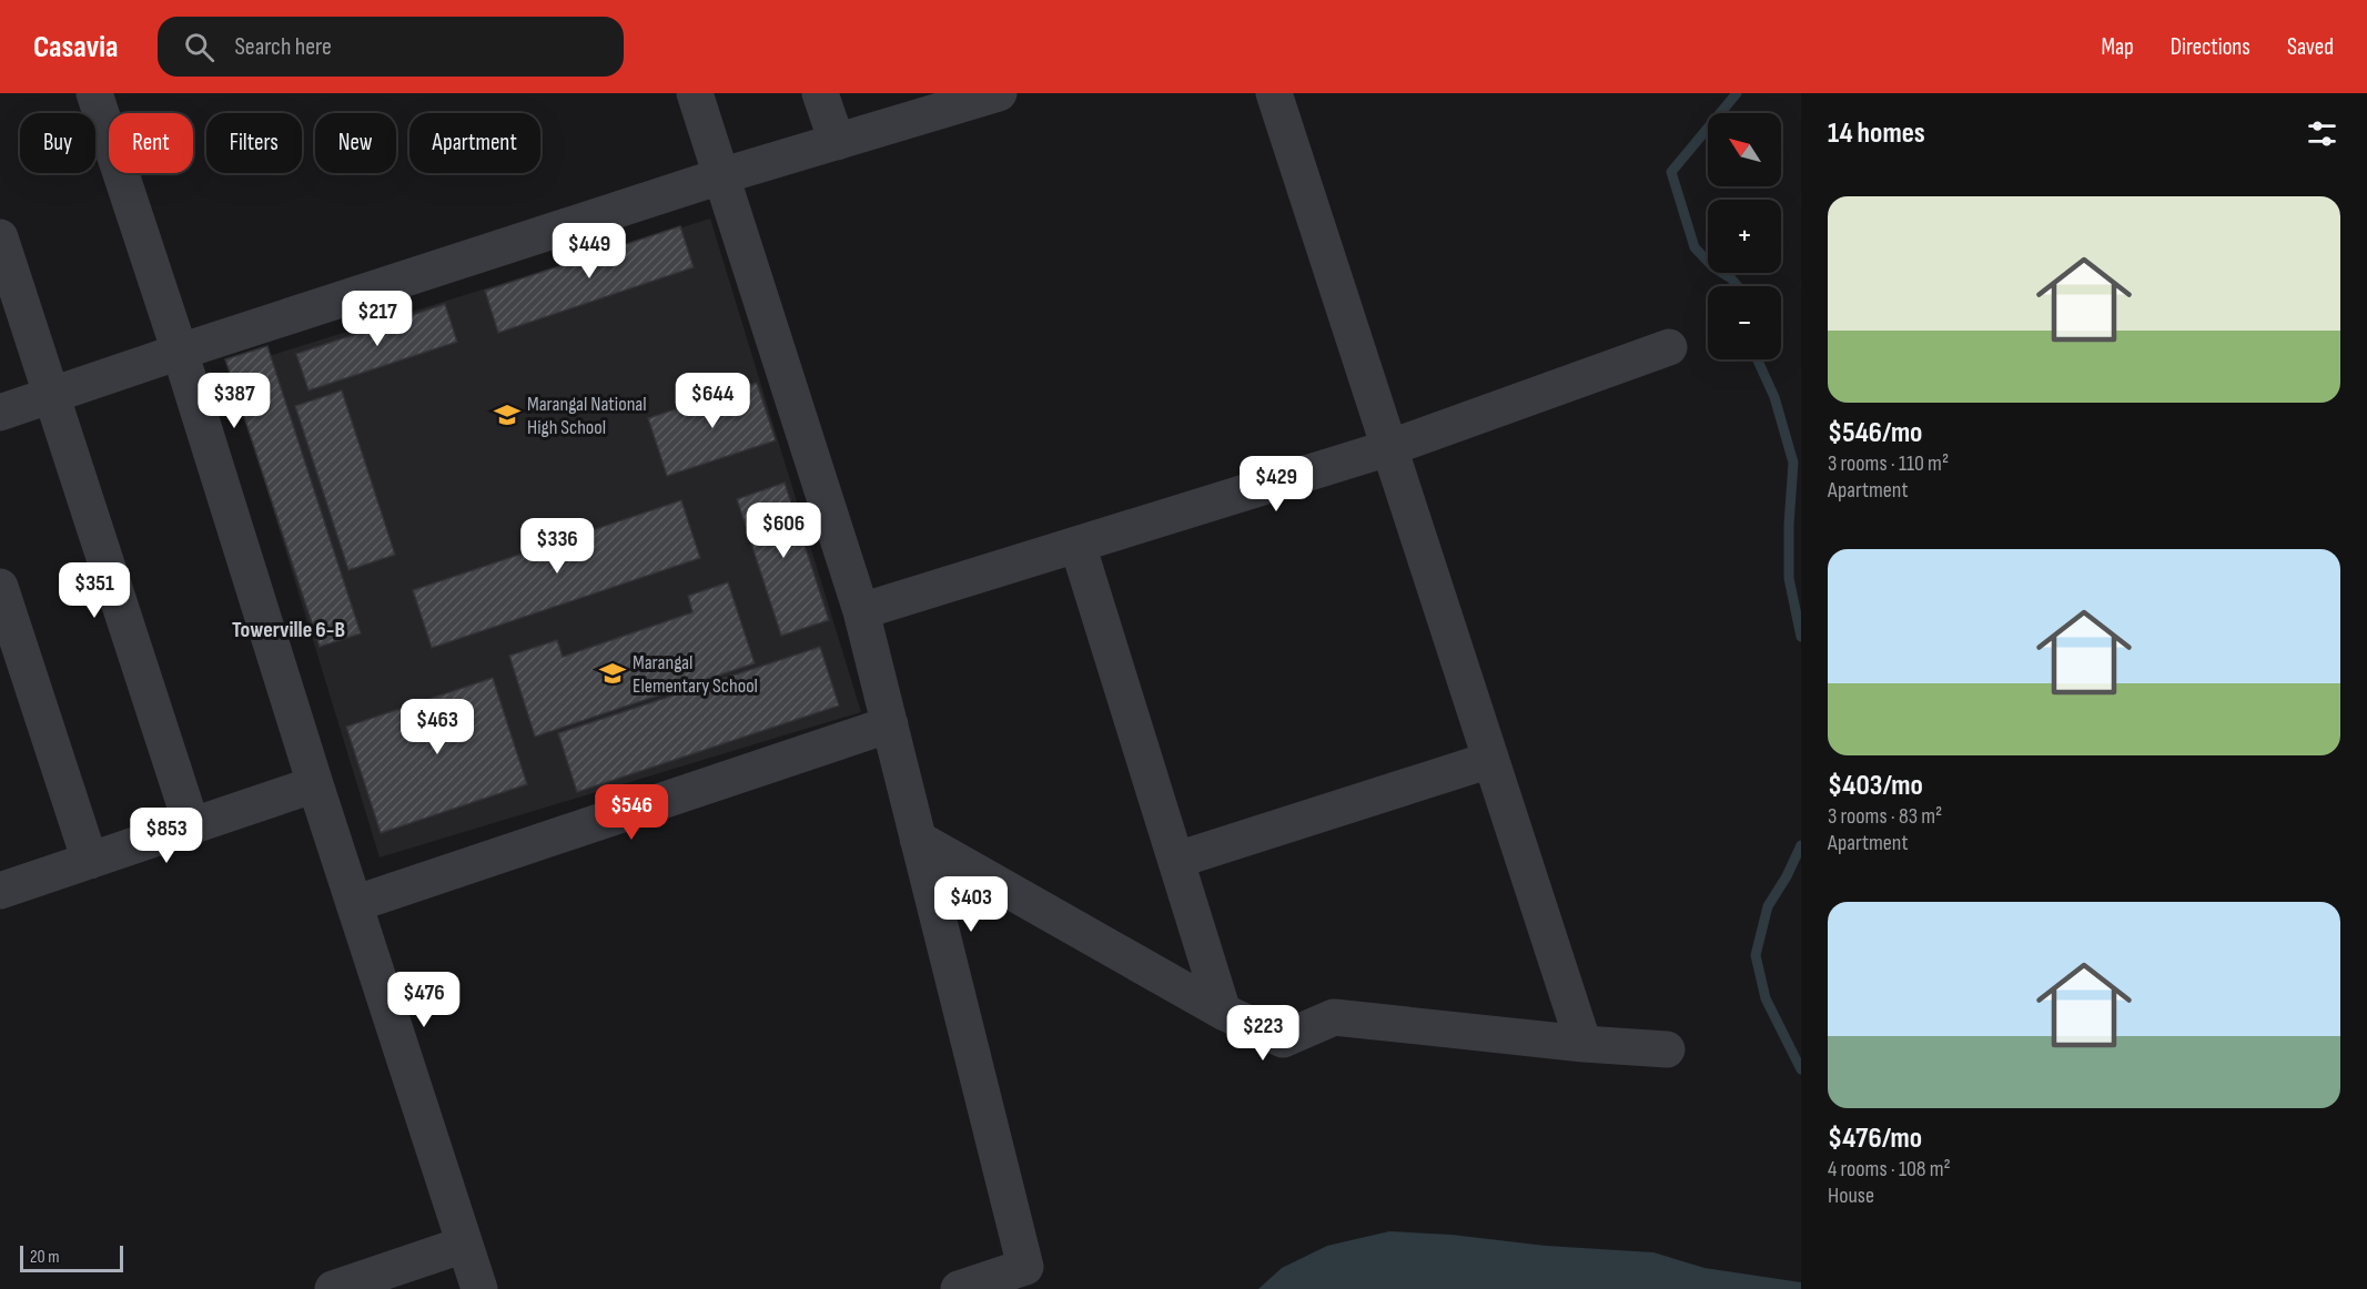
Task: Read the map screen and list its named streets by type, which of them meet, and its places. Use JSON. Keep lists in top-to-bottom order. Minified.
{"districts":["Towerville 6-B"],"places":{"school or university":["Marangal National High School","Marangal Elementary School"]},"scale_bar":"20 m","north":"top left","page":{"header":"Casavia","search":"Search here","nav":["Map","Directions","Saved"],"heading":"14 homes","map_buttons":["+","−"],"chip":["Buy","Rent","Filters","New","Apartment"],"list":[{"name":"$546/mo","note":"3 rooms · 110 m² · Apartment"},{"name":"$403/mo","note":"3 rooms · 83 m² · Apartment"},{"name":"$476/mo","note":"4 rooms · 108 m² · House"}],"price":["$449","$217","$387","$644","$429","$606","$336","$351","$463","$546","$853","$403","$476","$223"],"scale":"20 m"}}
